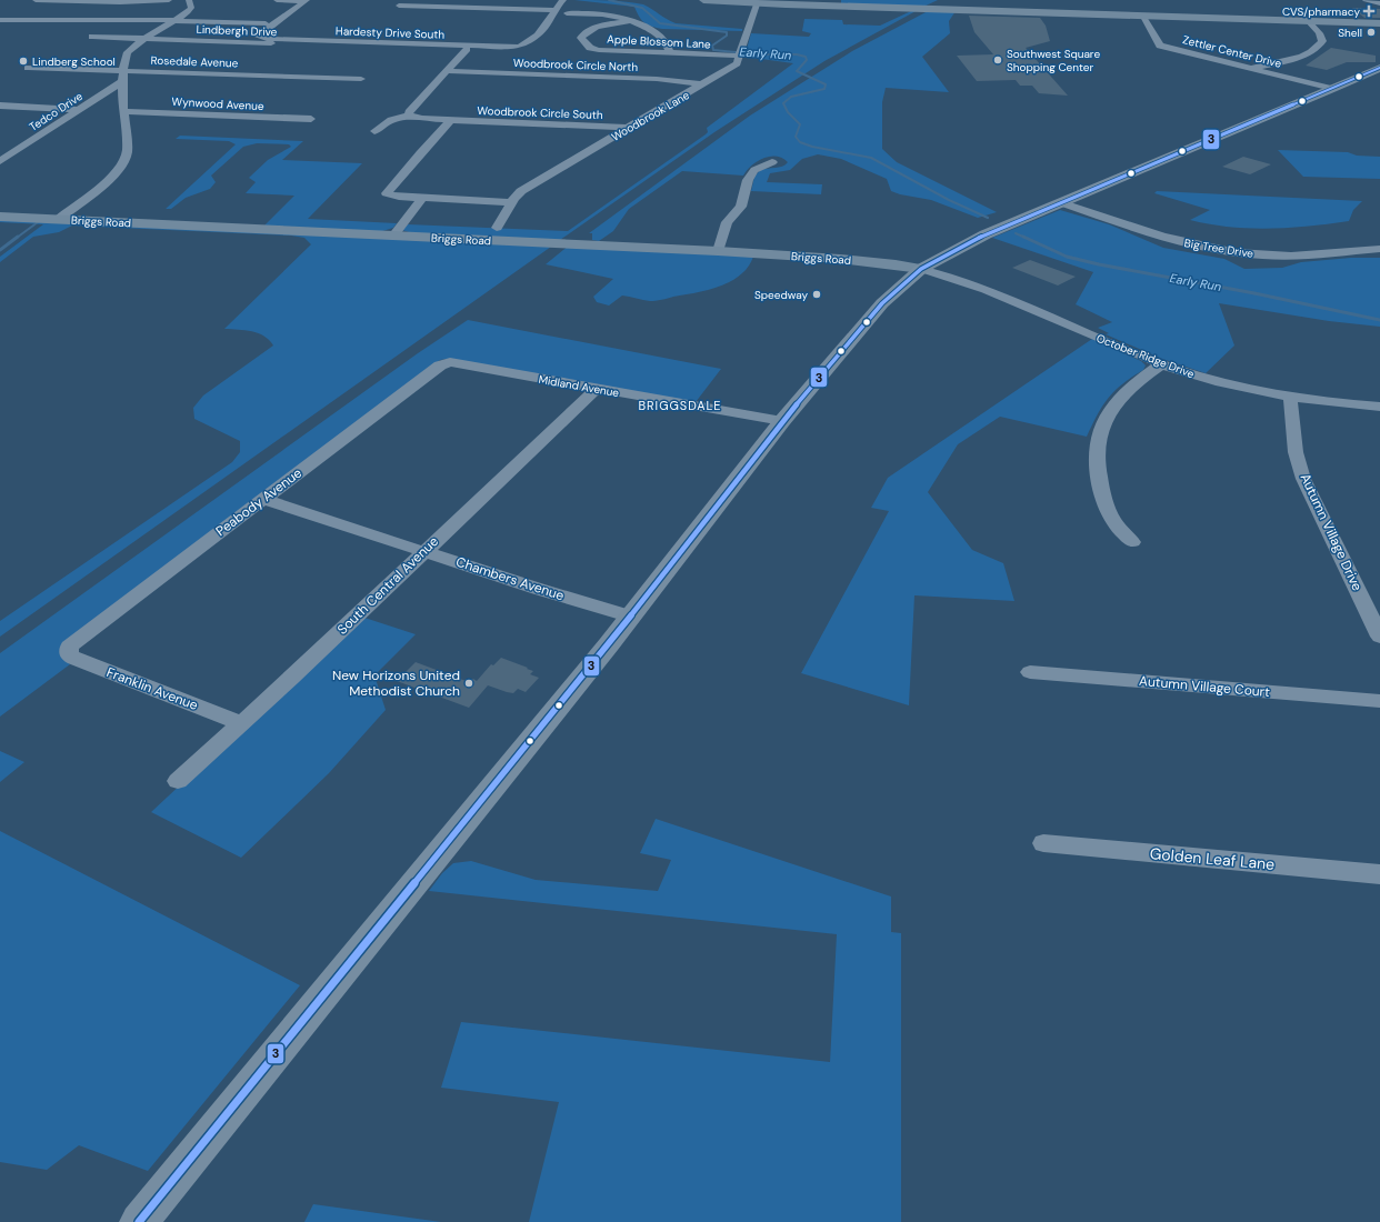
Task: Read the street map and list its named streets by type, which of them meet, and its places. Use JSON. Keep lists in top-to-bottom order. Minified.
{"streets":{"street":["Lindbergh Drive","Hardesty Drive South","Apple Blossom Lane","Zettler Center Drive","Rosedale Avenue","Woodbrook Circle North","Wynwood Avenue","Tedco Drive","Woodbrook Circle South","Woodbrook Lane","Briggs Road","Big Tree Drive","October Ridge Drive","Midland Avenue","Peabody Avenue","Autumn Village Drive","Chambers Avenue","South Central Avenue","Autumn Village Court","Franklin Avenue","Golden Leaf Lane"]},"crossings":[["Apple Blossom Lane","Woodbrook Lane"],["Woodbrook Circle North","Woodbrook Lane"],["Woodbrook Circle South","Woodbrook Lane"],["Briggs Road","October Ridge Drive"],["October Ridge Drive","Autumn Village Drive"],["Midland Avenue","Peabody Avenue"],["Midland Avenue","South Central Avenue"],["Peabody Avenue","Chambers Avenue"],["Peabody Avenue","Franklin Avenue"],["Chambers Avenue","South Central Avenue"],["South Central Avenue","Franklin Avenue"]],"districts":["BRIGGSDALE"],"water":["Early Run"],"places":{"health":["CVS/pharmacy"],"other":["Shell","Southwest Square Shopping Center","Lindberg School","Speedway","New Horizons United Methodist Church"]},"lines":["transit line 3"]}
